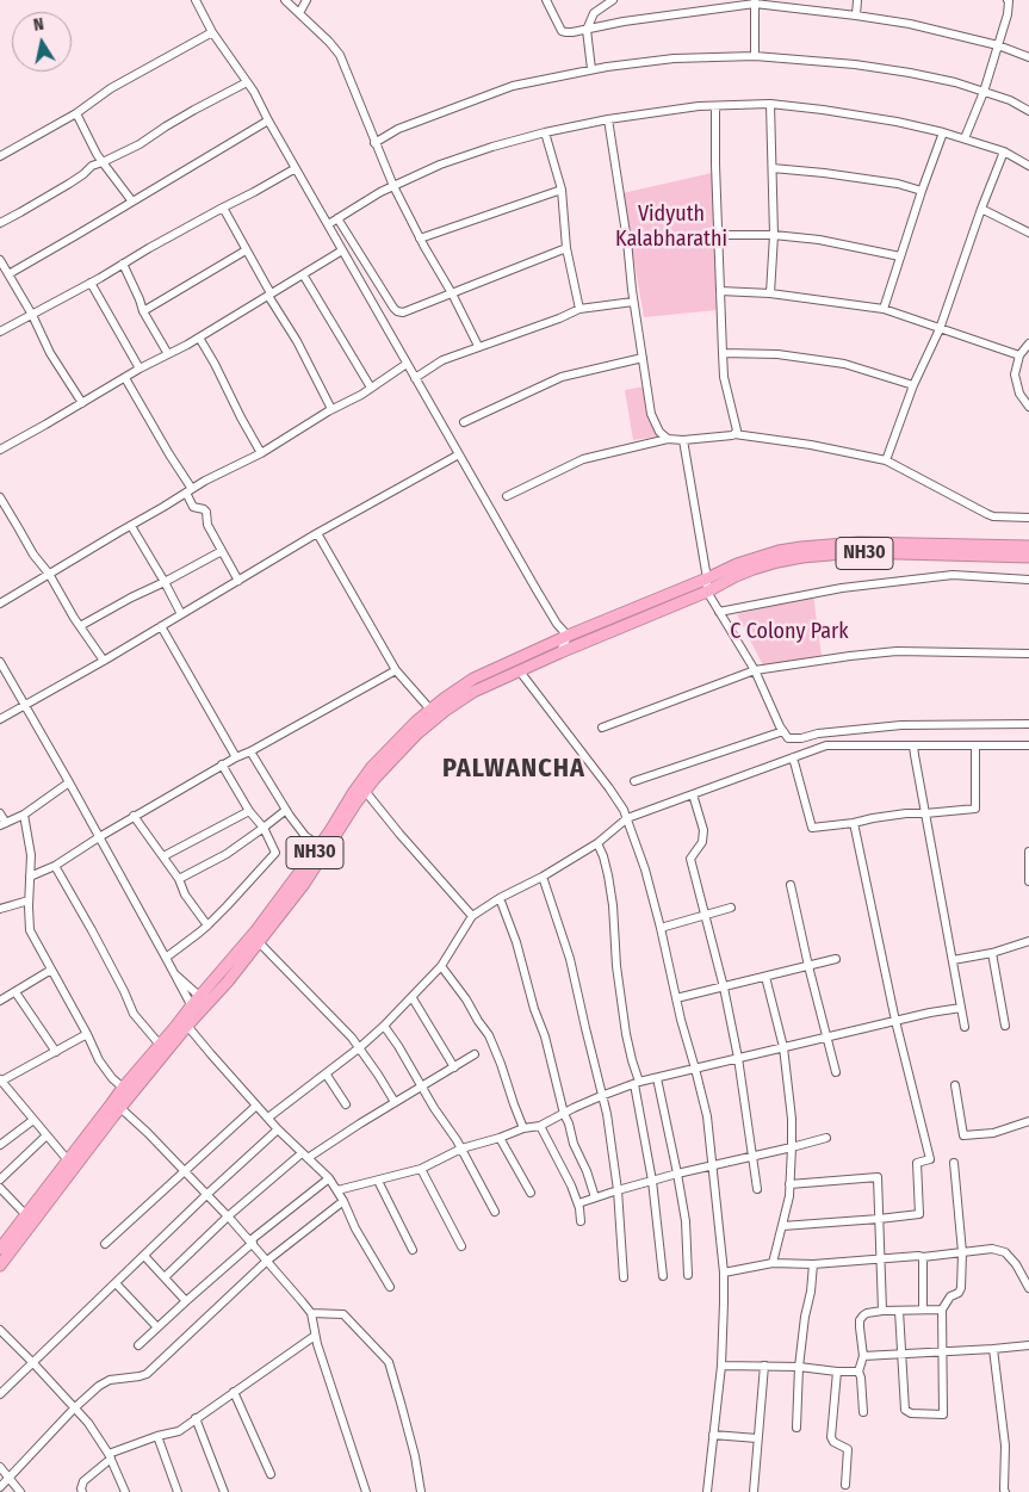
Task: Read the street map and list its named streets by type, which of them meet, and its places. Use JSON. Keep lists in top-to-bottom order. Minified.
{"streets":{"highway":["NH30"]},"districts":["PALWANCHA"],"parks":["Vidyuth Kalabharathi","C Colony Park"],"north":"top"}
